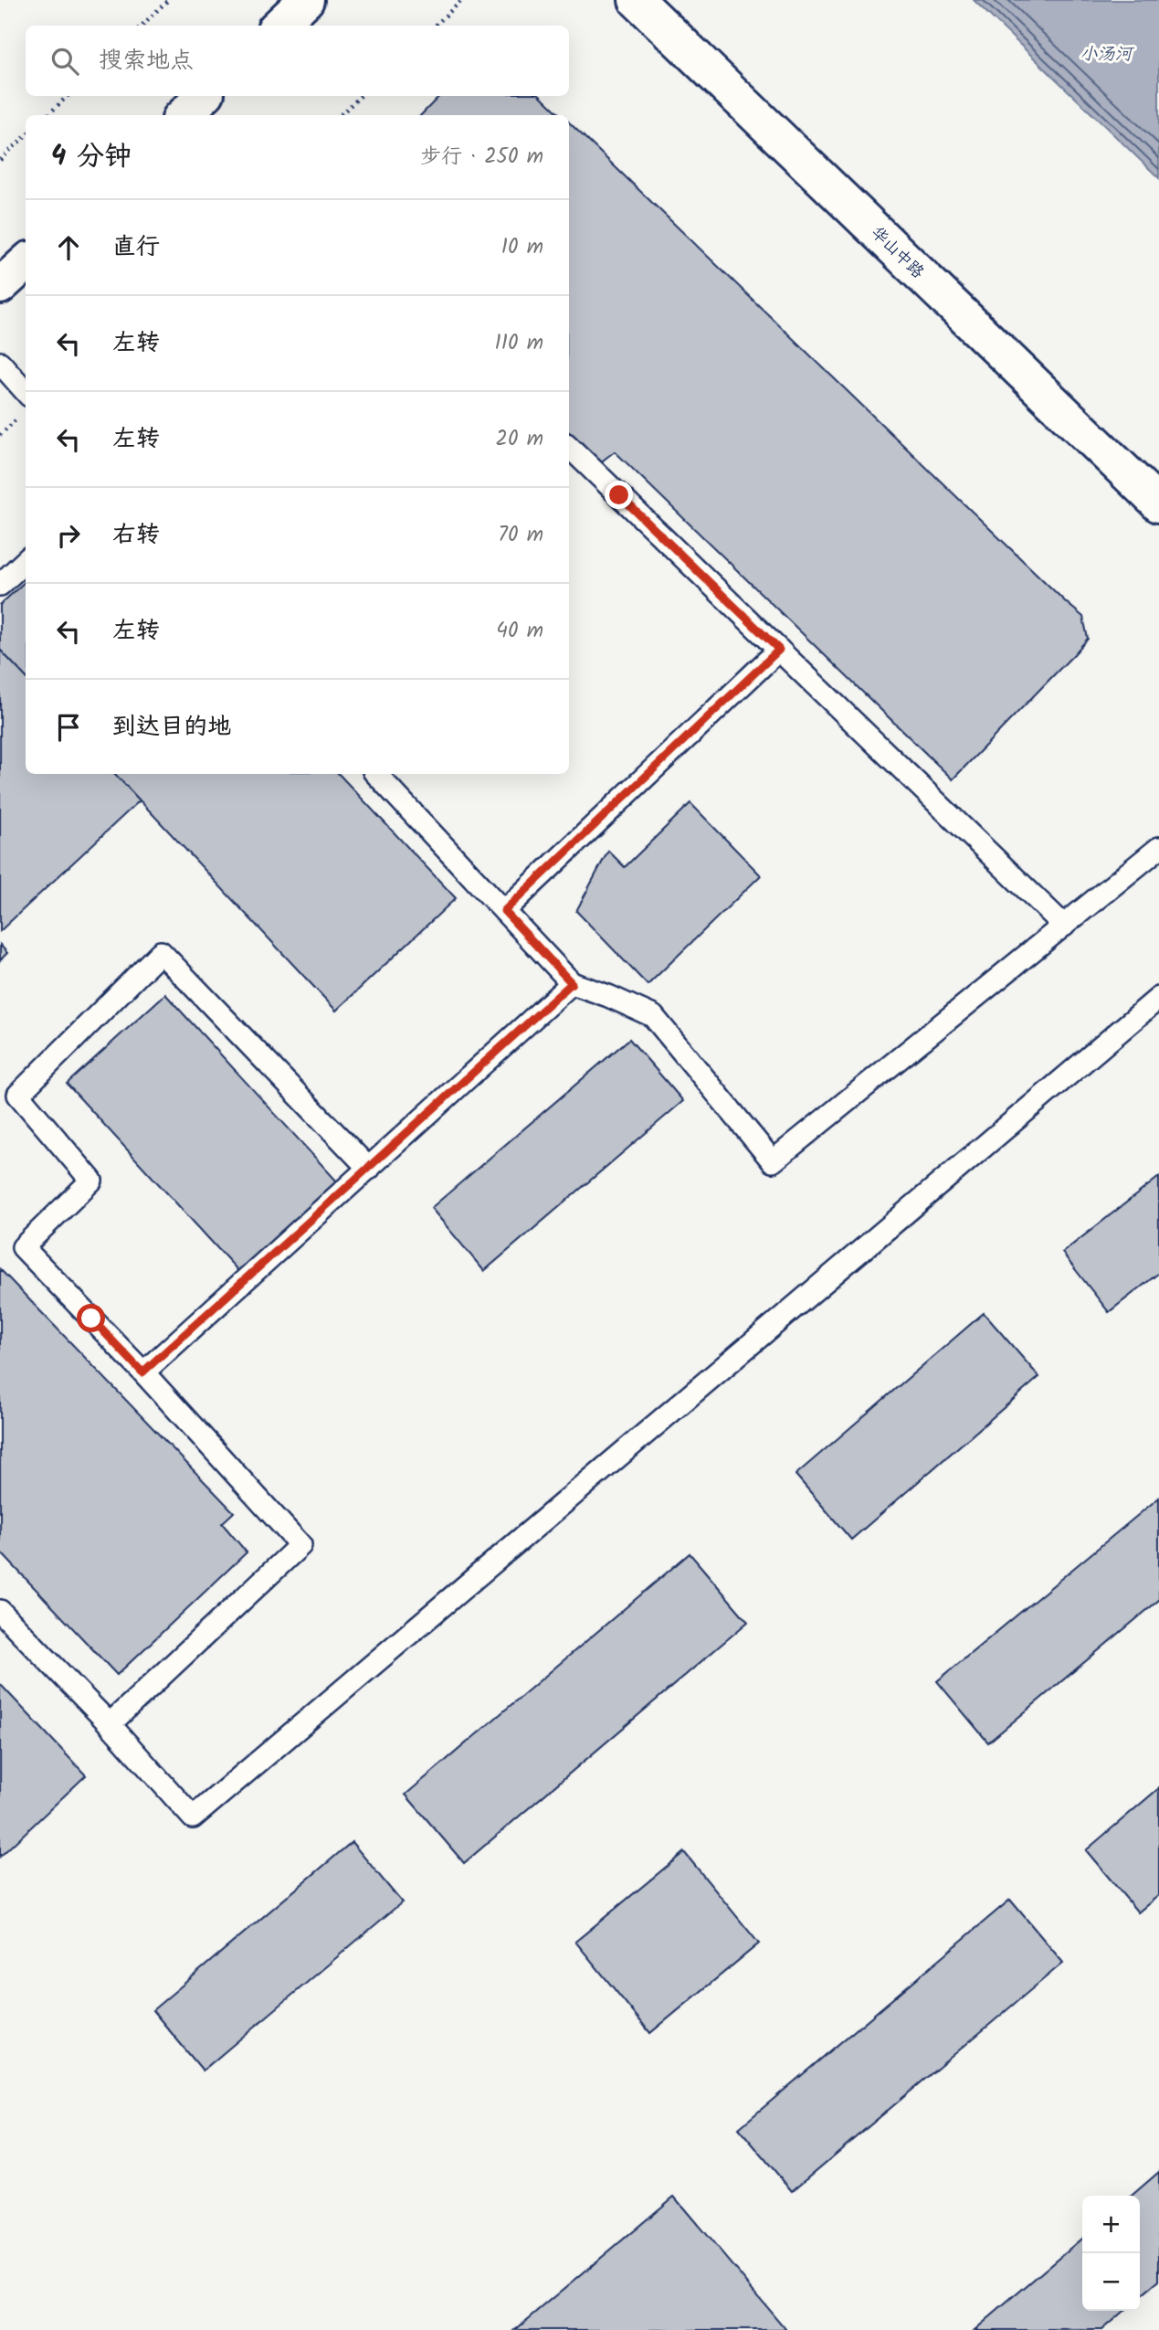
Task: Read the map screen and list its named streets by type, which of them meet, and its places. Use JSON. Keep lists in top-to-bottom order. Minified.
{"streets":{"street":["华山中路"]},"water":["小汤河"],"page":{"search":"搜索地点","heading":["4 分钟","步行 · 250 m"],"list":[["直行","10 m"],["左转","110 m"],["左转","20 m"],["右转","70 m"],["左转","40 m"],"到达目的地"],"map_buttons":["+","−"]}}
